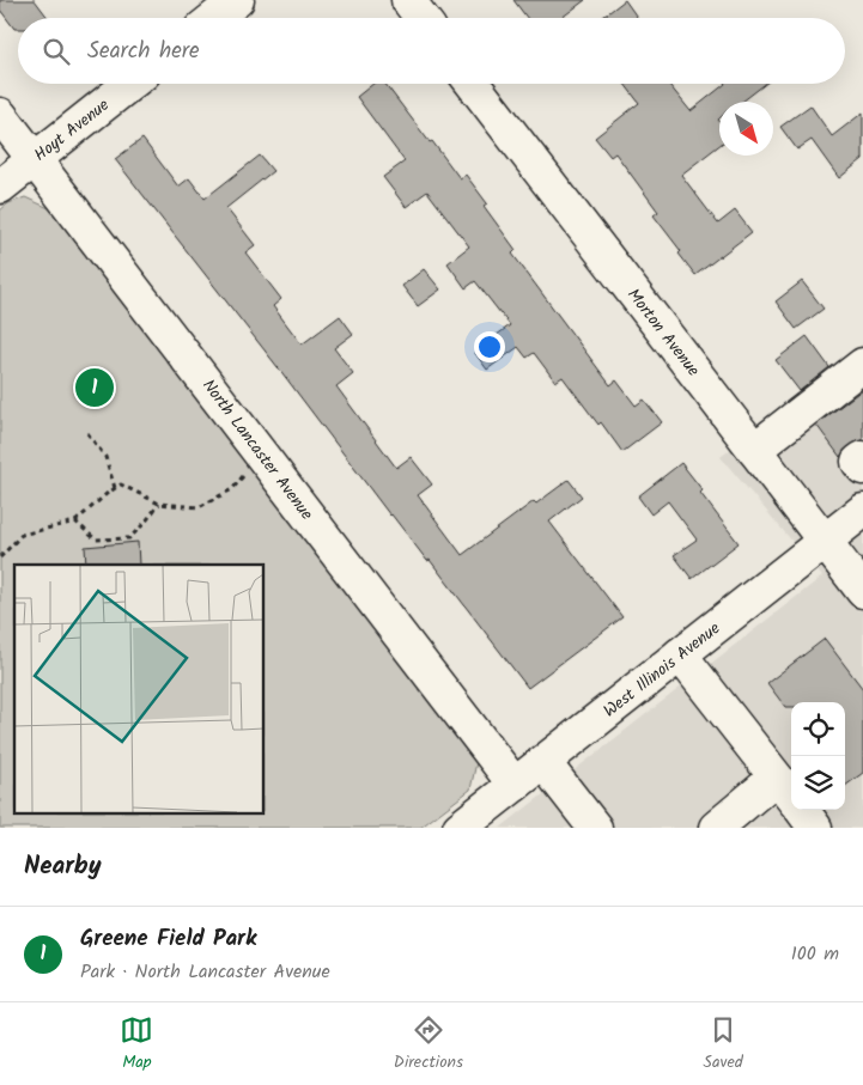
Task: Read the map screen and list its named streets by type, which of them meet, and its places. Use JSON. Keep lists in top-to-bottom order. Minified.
{"streets":{"street":["Hoyt Avenue","Morton Avenue","North Lancaster Avenue","West Illinois Avenue"]},"crossings":[["Hoyt Avenue","North Lancaster Avenue"],["Morton Avenue","West Illinois Avenue"],["North Lancaster Avenue","West Illinois Avenue"]],"north":"bottom right","page":{"search":"Search here","pins":"1","heading":"Nearby","list":[{"mark":"1","name":"Greene Field Park","note":"Park · North Lancaster Avenue","value":"100 m"}],"nav":["Map","Directions","Saved"]}}
